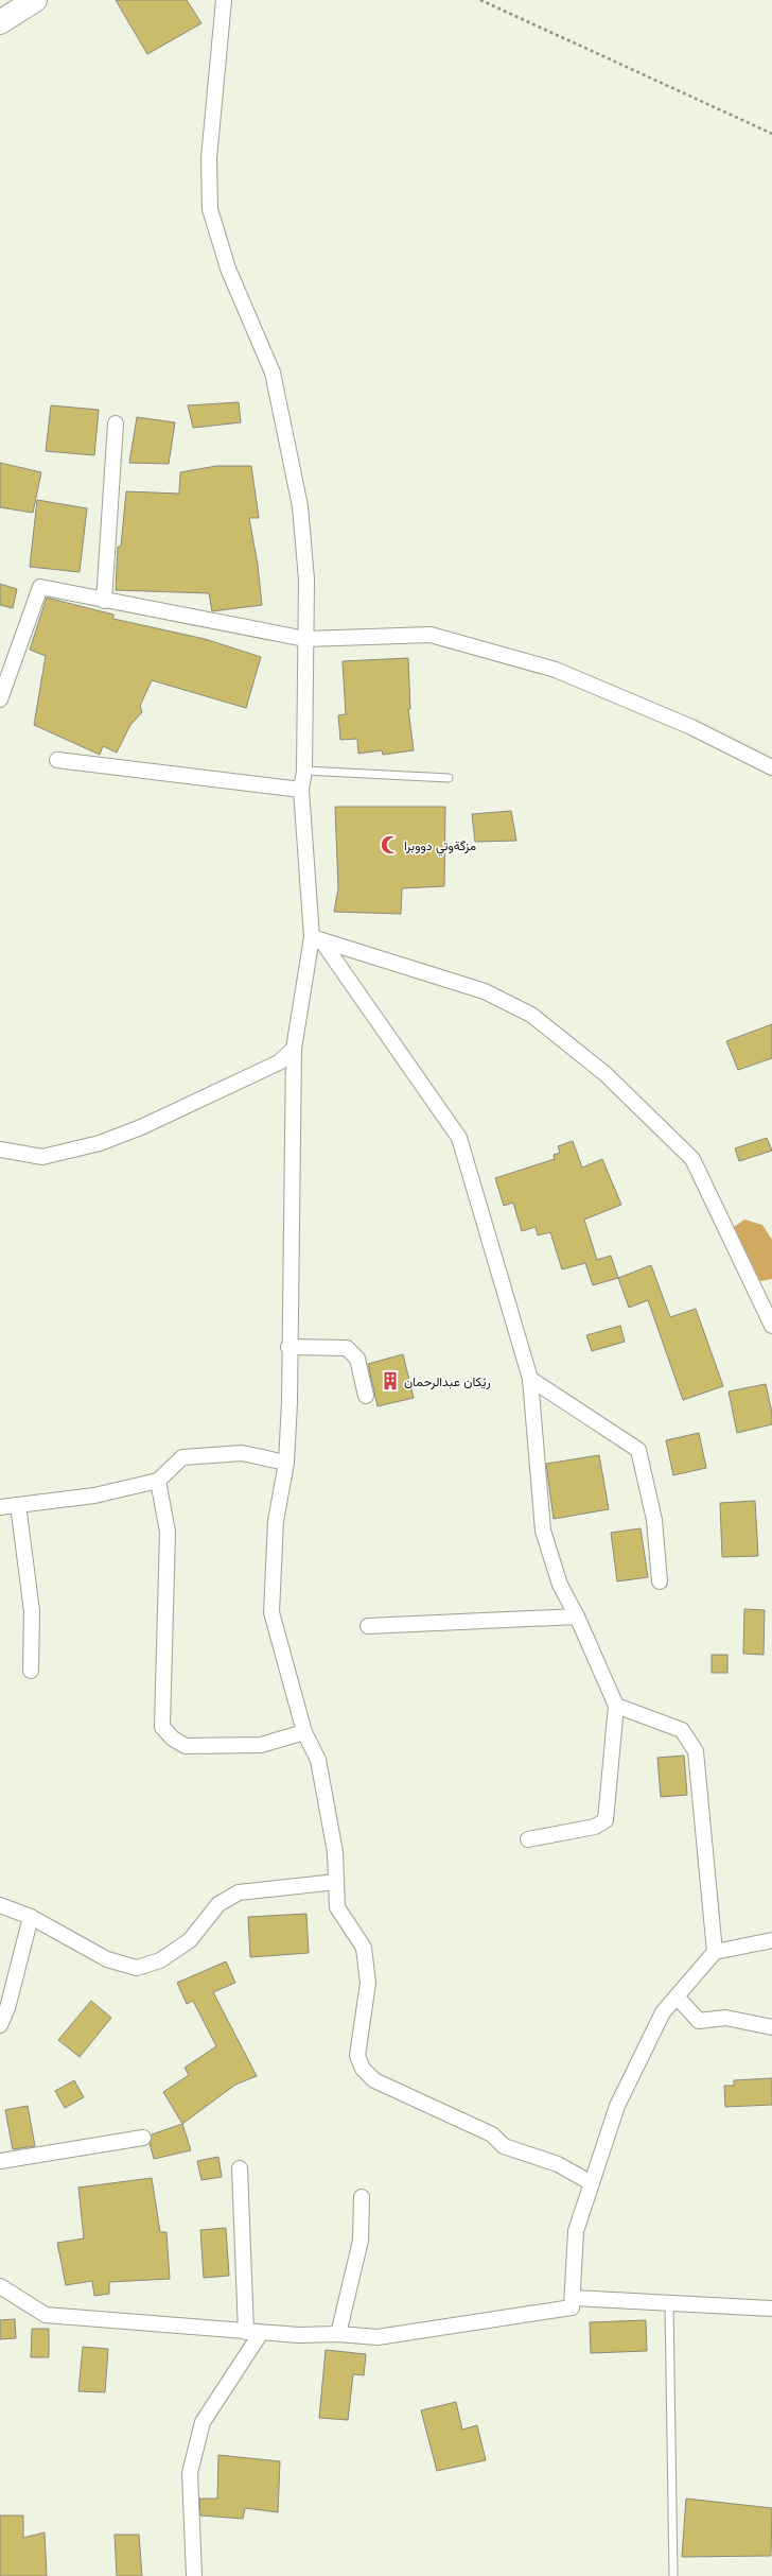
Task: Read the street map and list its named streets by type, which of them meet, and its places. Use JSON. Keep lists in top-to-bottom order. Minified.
{"places":{"mosque":["مزگةوتي دووبرا"],"building":["رێكان عبدالرحمان"]}}
